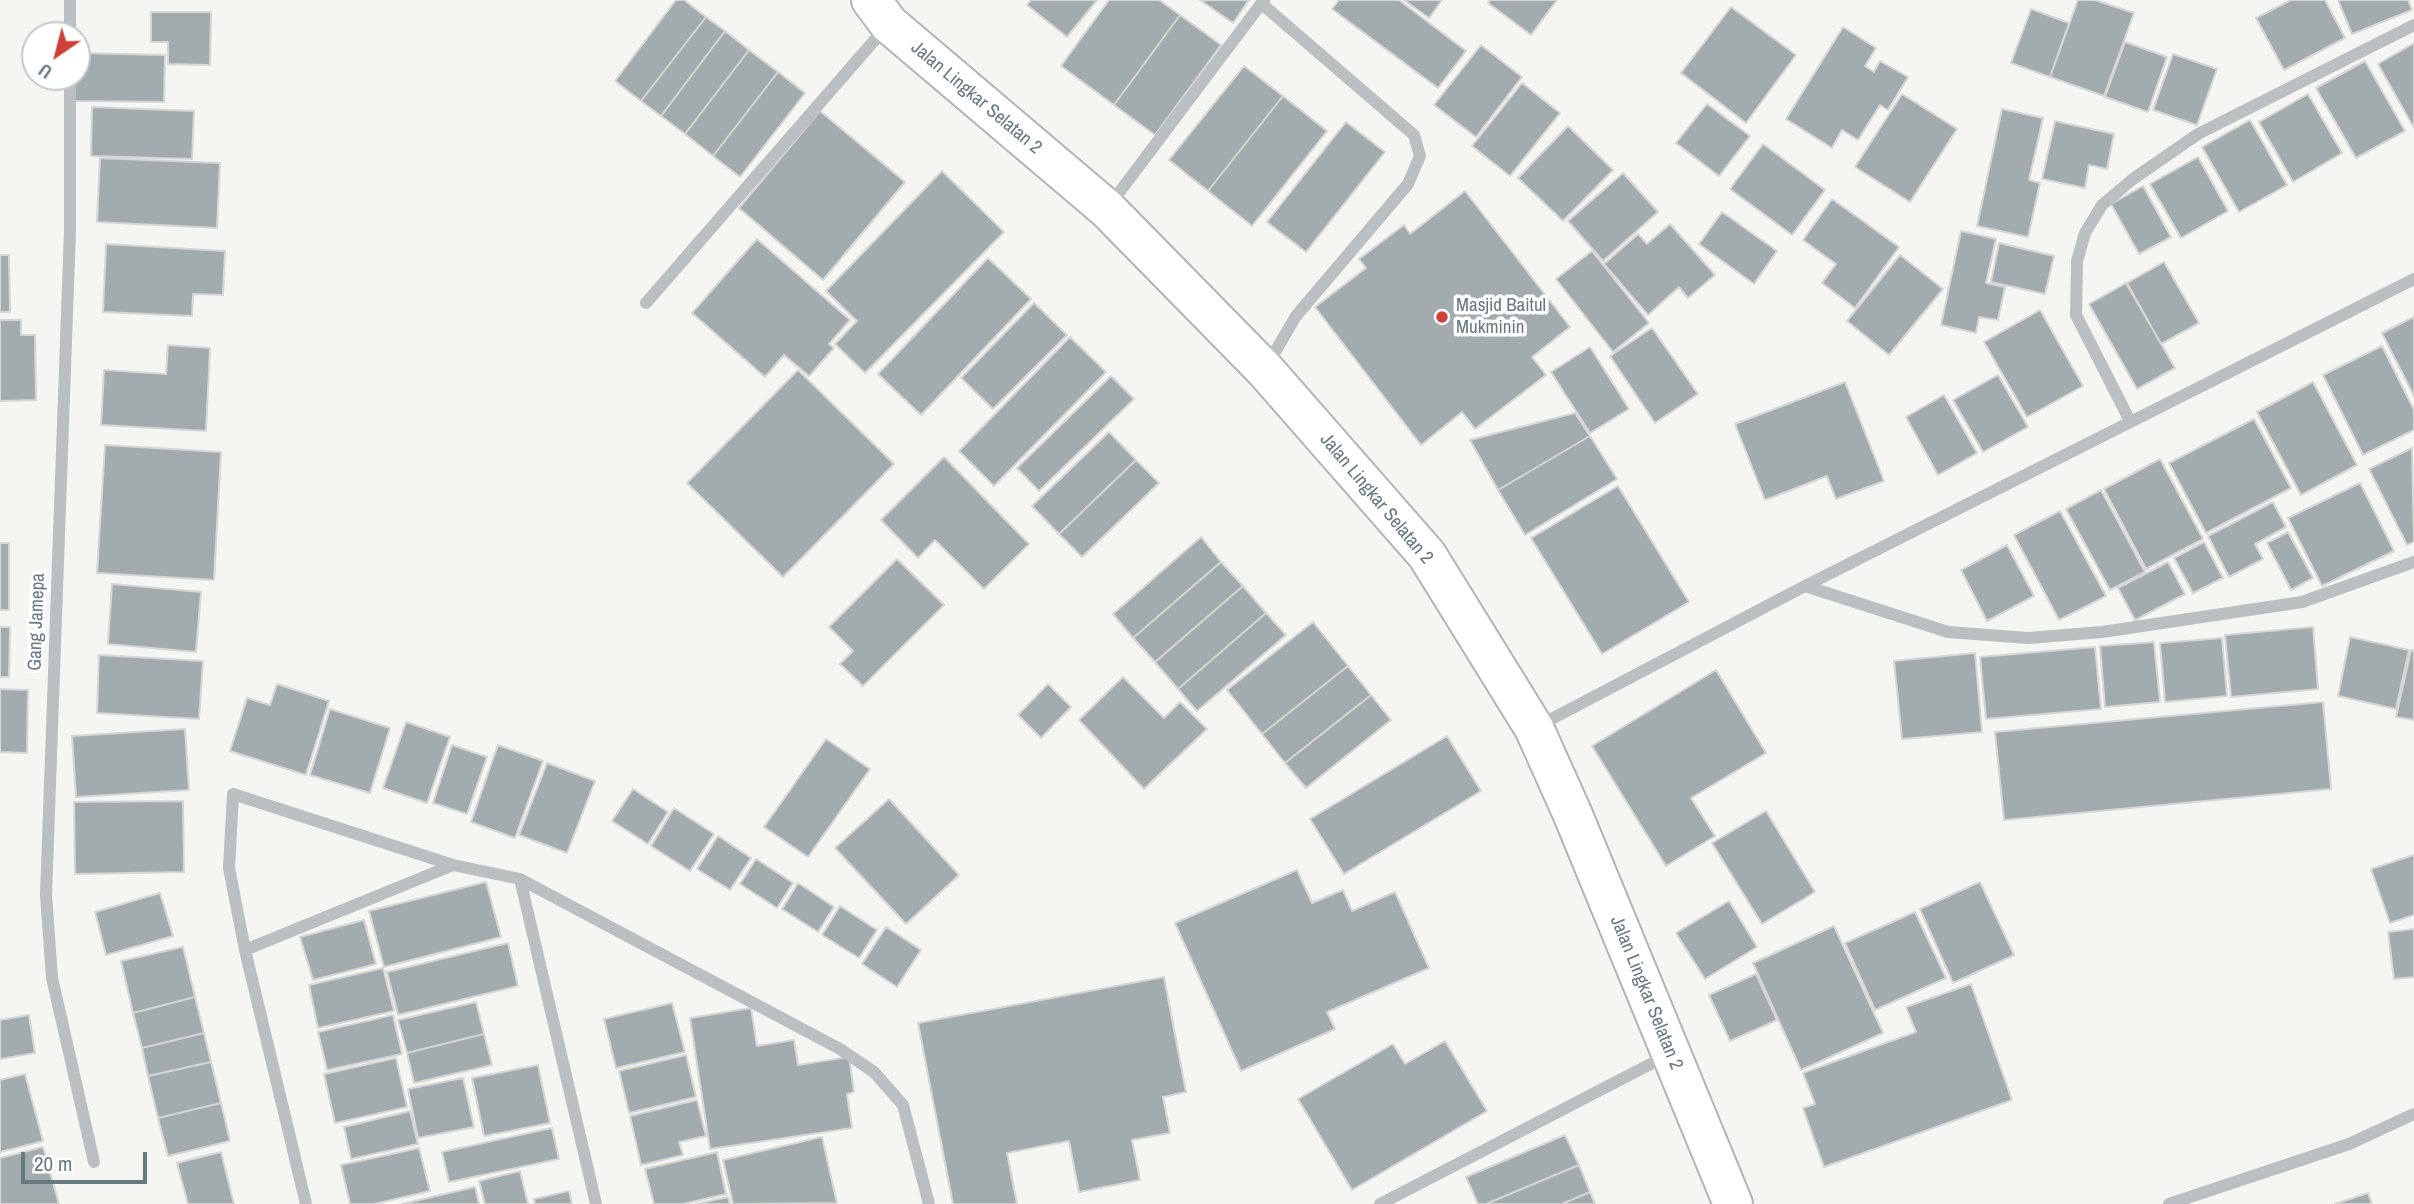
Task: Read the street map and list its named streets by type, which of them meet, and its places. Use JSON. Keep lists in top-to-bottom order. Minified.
{"streets":{"highway":["Jalan Lingkar Selatan 2"],"street":["Gang Jamepa"]},"places":["Masjid Baitul Mukminin"],"scale_bar":"20 m","north":"bottom left"}
